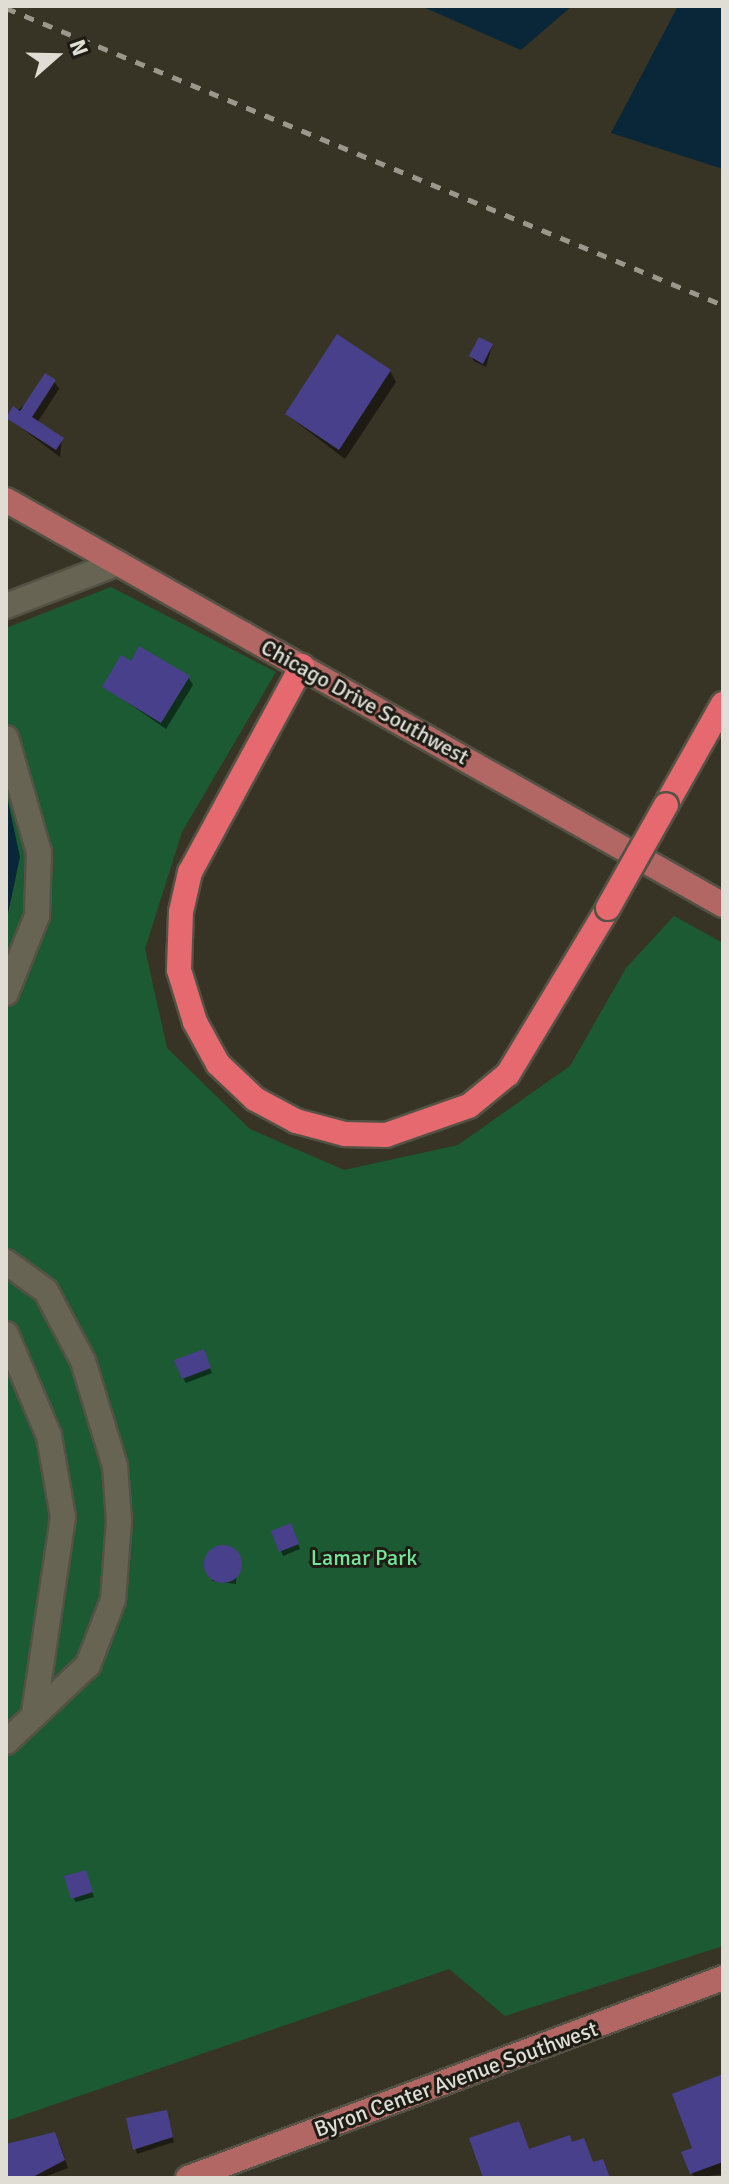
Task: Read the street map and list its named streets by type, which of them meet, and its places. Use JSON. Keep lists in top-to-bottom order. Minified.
{"streets":{"main road":["Chicago Drive Southwest","Byron Center Avenue Southwest"]},"parks":["Lamar Park"],"north":"right"}
